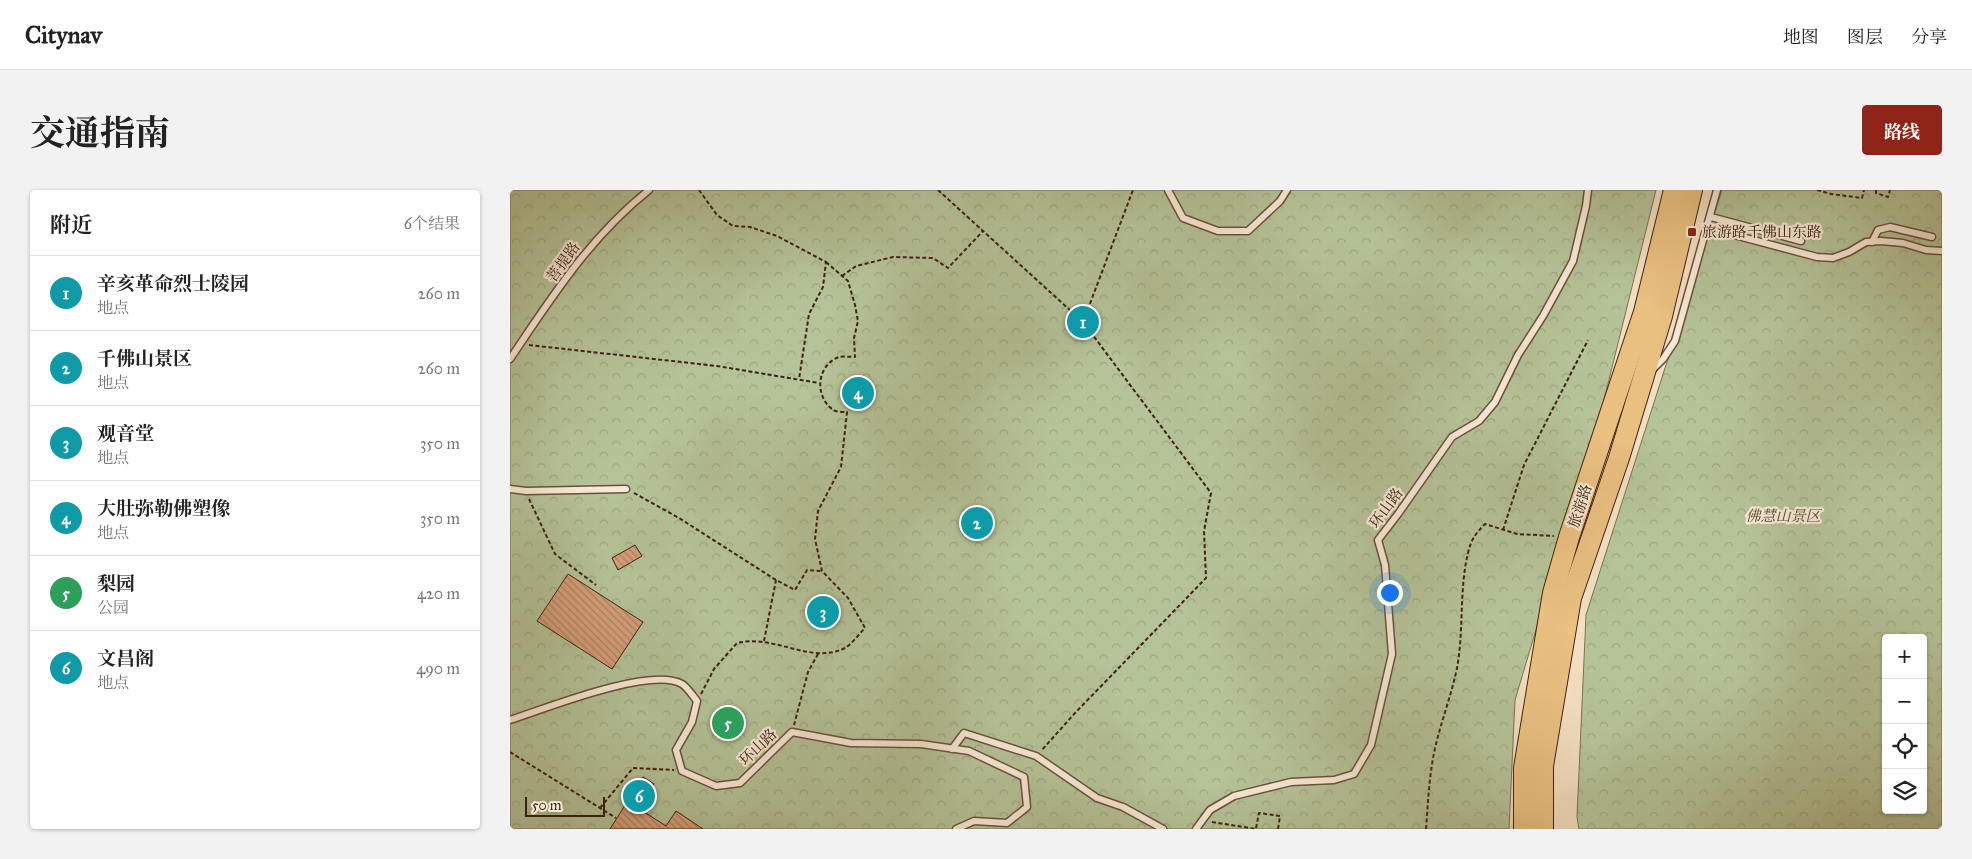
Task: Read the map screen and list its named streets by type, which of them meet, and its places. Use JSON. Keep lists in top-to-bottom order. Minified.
{"streets":{"main road":["旅游路"],"lane":["菩提路","环山路"]},"parks":["佛慧山景区"],"places":{"transit":["旅游路千佛山东路"]},"scale_bar":"50 m","page":{"header":"Citynav","nav":["地图","图层","分享"],"title":"交通指南","buttons":"路线","heading":["附近","6个结果"],"list":[{"mark":"1","name":"辛亥革命烈士陵园","note":"地点","value":"260 m"},{"mark":"2","name":"千佛山景区","note":"地点","value":"260 m"},{"mark":"3","name":"观音堂","note":"地点","value":"350 m"},{"mark":"4","name":"大肚弥勒佛塑像","note":"地点","value":"350 m"},{"mark":"5","name":"梨园","note":"公园","value":"420 m"},{"mark":"6","name":"文昌阁","note":"地点","value":"490 m"}],"pins":["1","4","2","3","5","6"],"map_buttons":["+","−"],"scale":"50 m"}}
